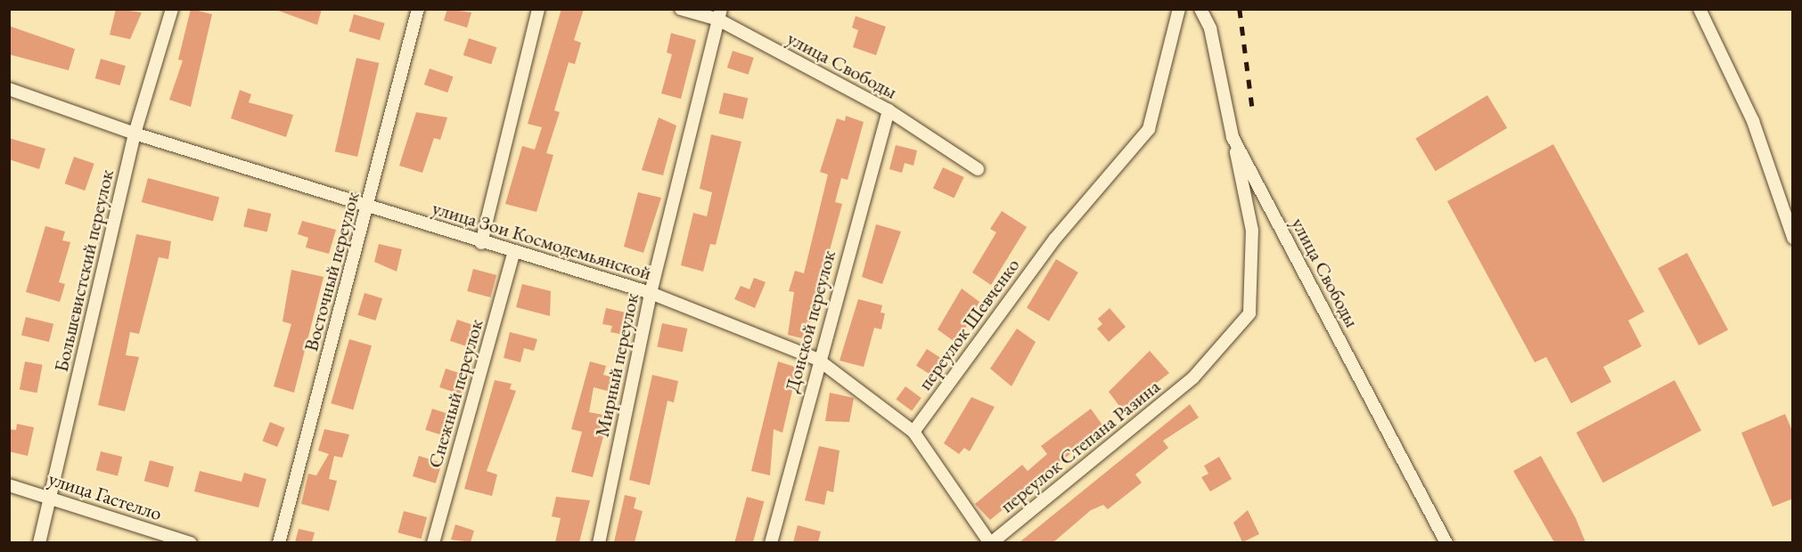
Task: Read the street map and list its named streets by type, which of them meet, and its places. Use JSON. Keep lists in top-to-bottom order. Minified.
{"streets":{"street":["улица Свободы","улица Зои Космодемьянской","Большевистский переулок","Восточный переулок","Донской переулок","переулок Шевченко","Мирный переулок","Снежный переулок","переулок Степана Разина","улица Гастелло"]},"crossings":[["улица Свободы","Донской переулок"],["улица Свободы","Мирный переулок"],["улица Свободы","переулок Степана Разина"],["улица Зои Космодемьянской","Большевистский переулок"],["улица Зои Космодемьянской","Восточный переулок"],["улица Зои Космодемьянской","Донской переулок"],["улица Зои Космодемьянской","переулок Шевченко"],["улица Зои Космодемьянской","Мирный переулок"],["улица Зои Космодемьянской","Снежный переулок"],["улица Зои Космодемьянской","переулок Степана Разина"],["Большевистский переулок","улица Гастелло"]]}
